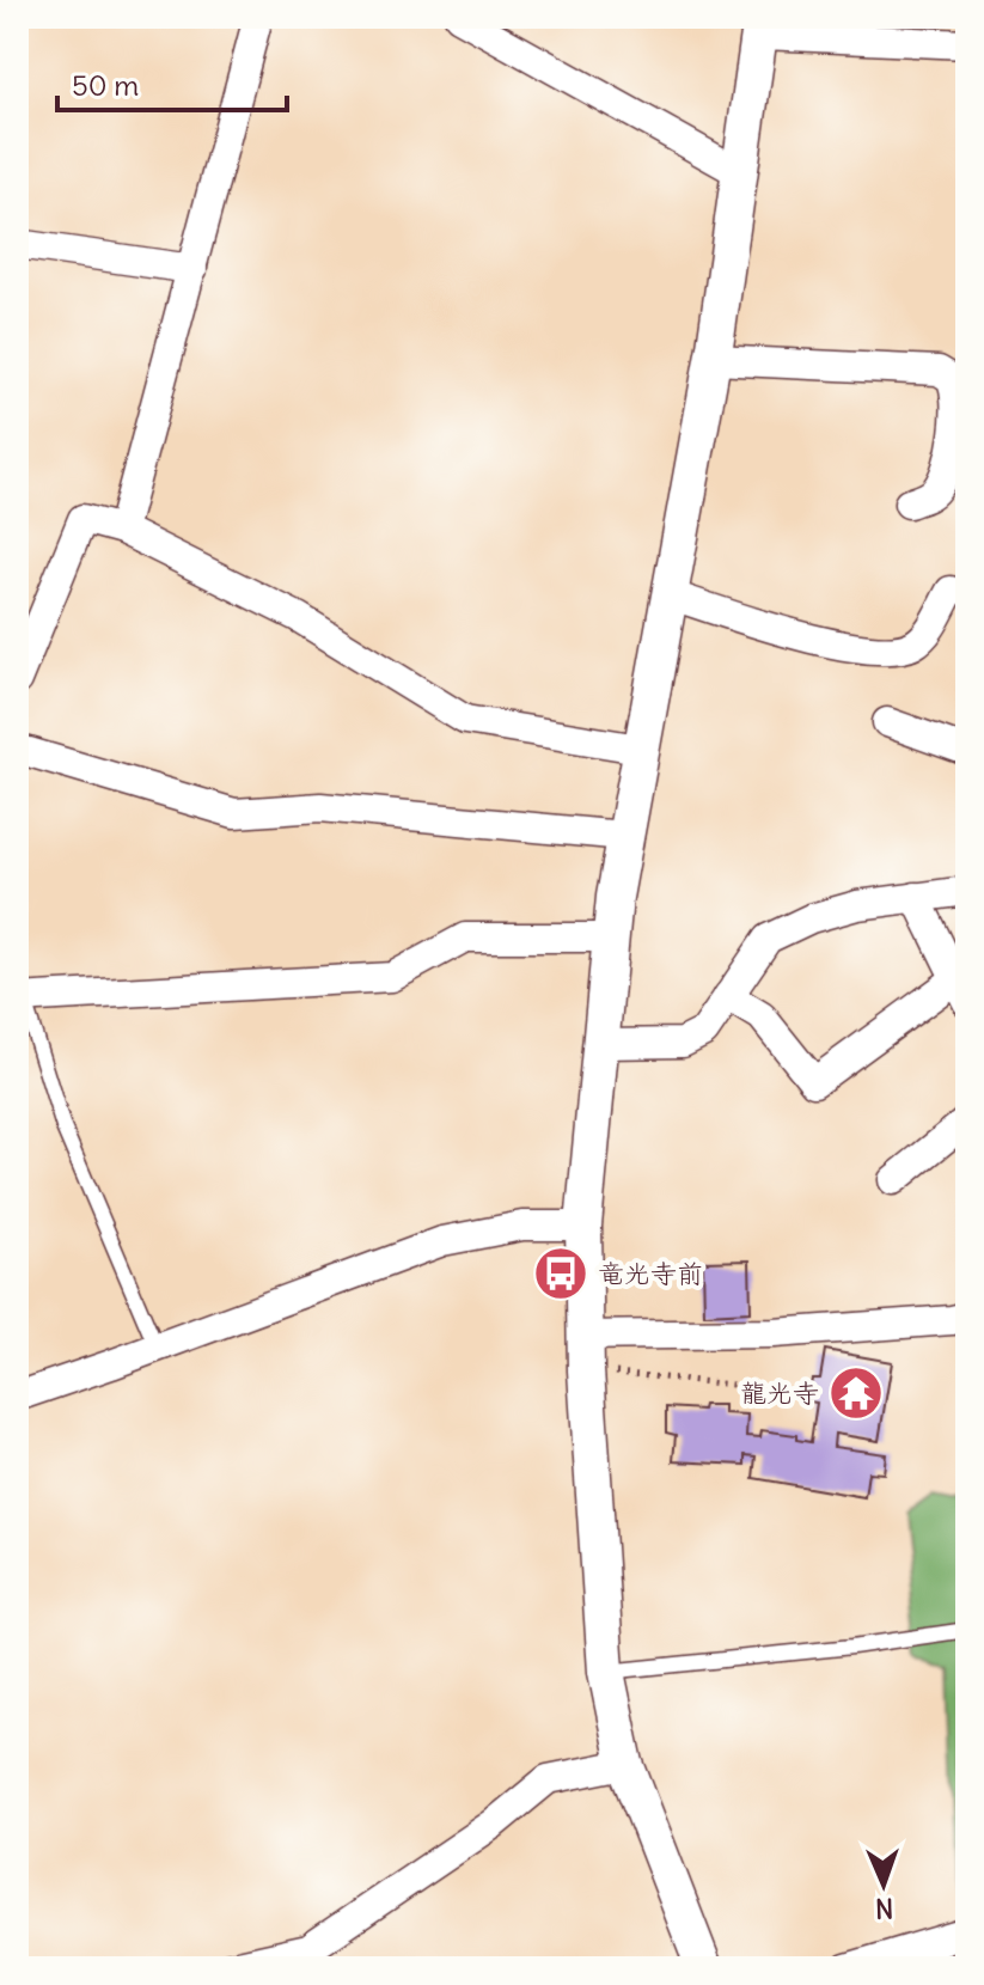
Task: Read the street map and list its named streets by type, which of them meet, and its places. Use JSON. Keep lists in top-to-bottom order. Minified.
{"places":{"bus stop":["竜光寺前"],"temple":["龍光寺"]},"scale_bar":"50 m","north":"bottom"}
